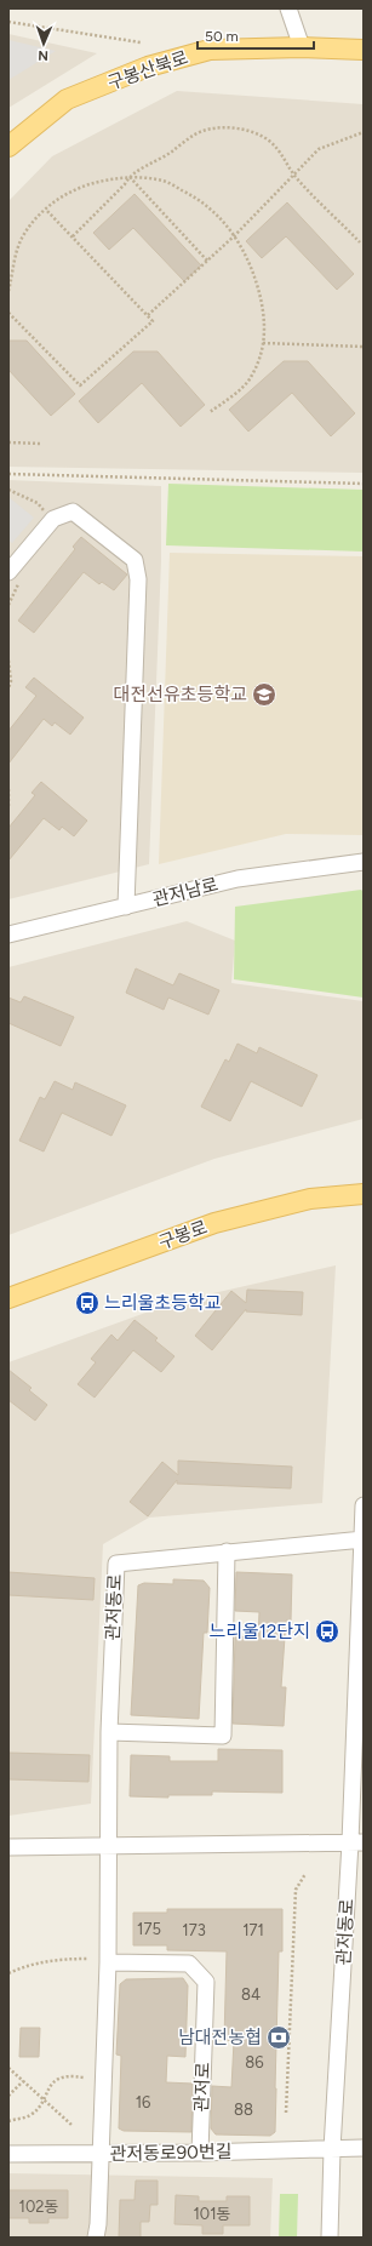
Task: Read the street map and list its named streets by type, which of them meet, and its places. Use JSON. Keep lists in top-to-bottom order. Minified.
{"streets":{"main road":["구봉산북로","구봉로"],"street":["관저남로","관저동로","관저로","관저동로90번길"]},"crossings":[["관저동로","관저동로90번길"],["관저로","관저동로90번길"]],"places":{"school or university":["대전선유초등학교"],"bus stop":["느리울초등학교","느리울12단지"],"bank":["남대전농협"]},"house_numbers":["175","173","171","84","86","16","88","102동","101동"],"scale_bar":"50 m","north":"bottom"}
